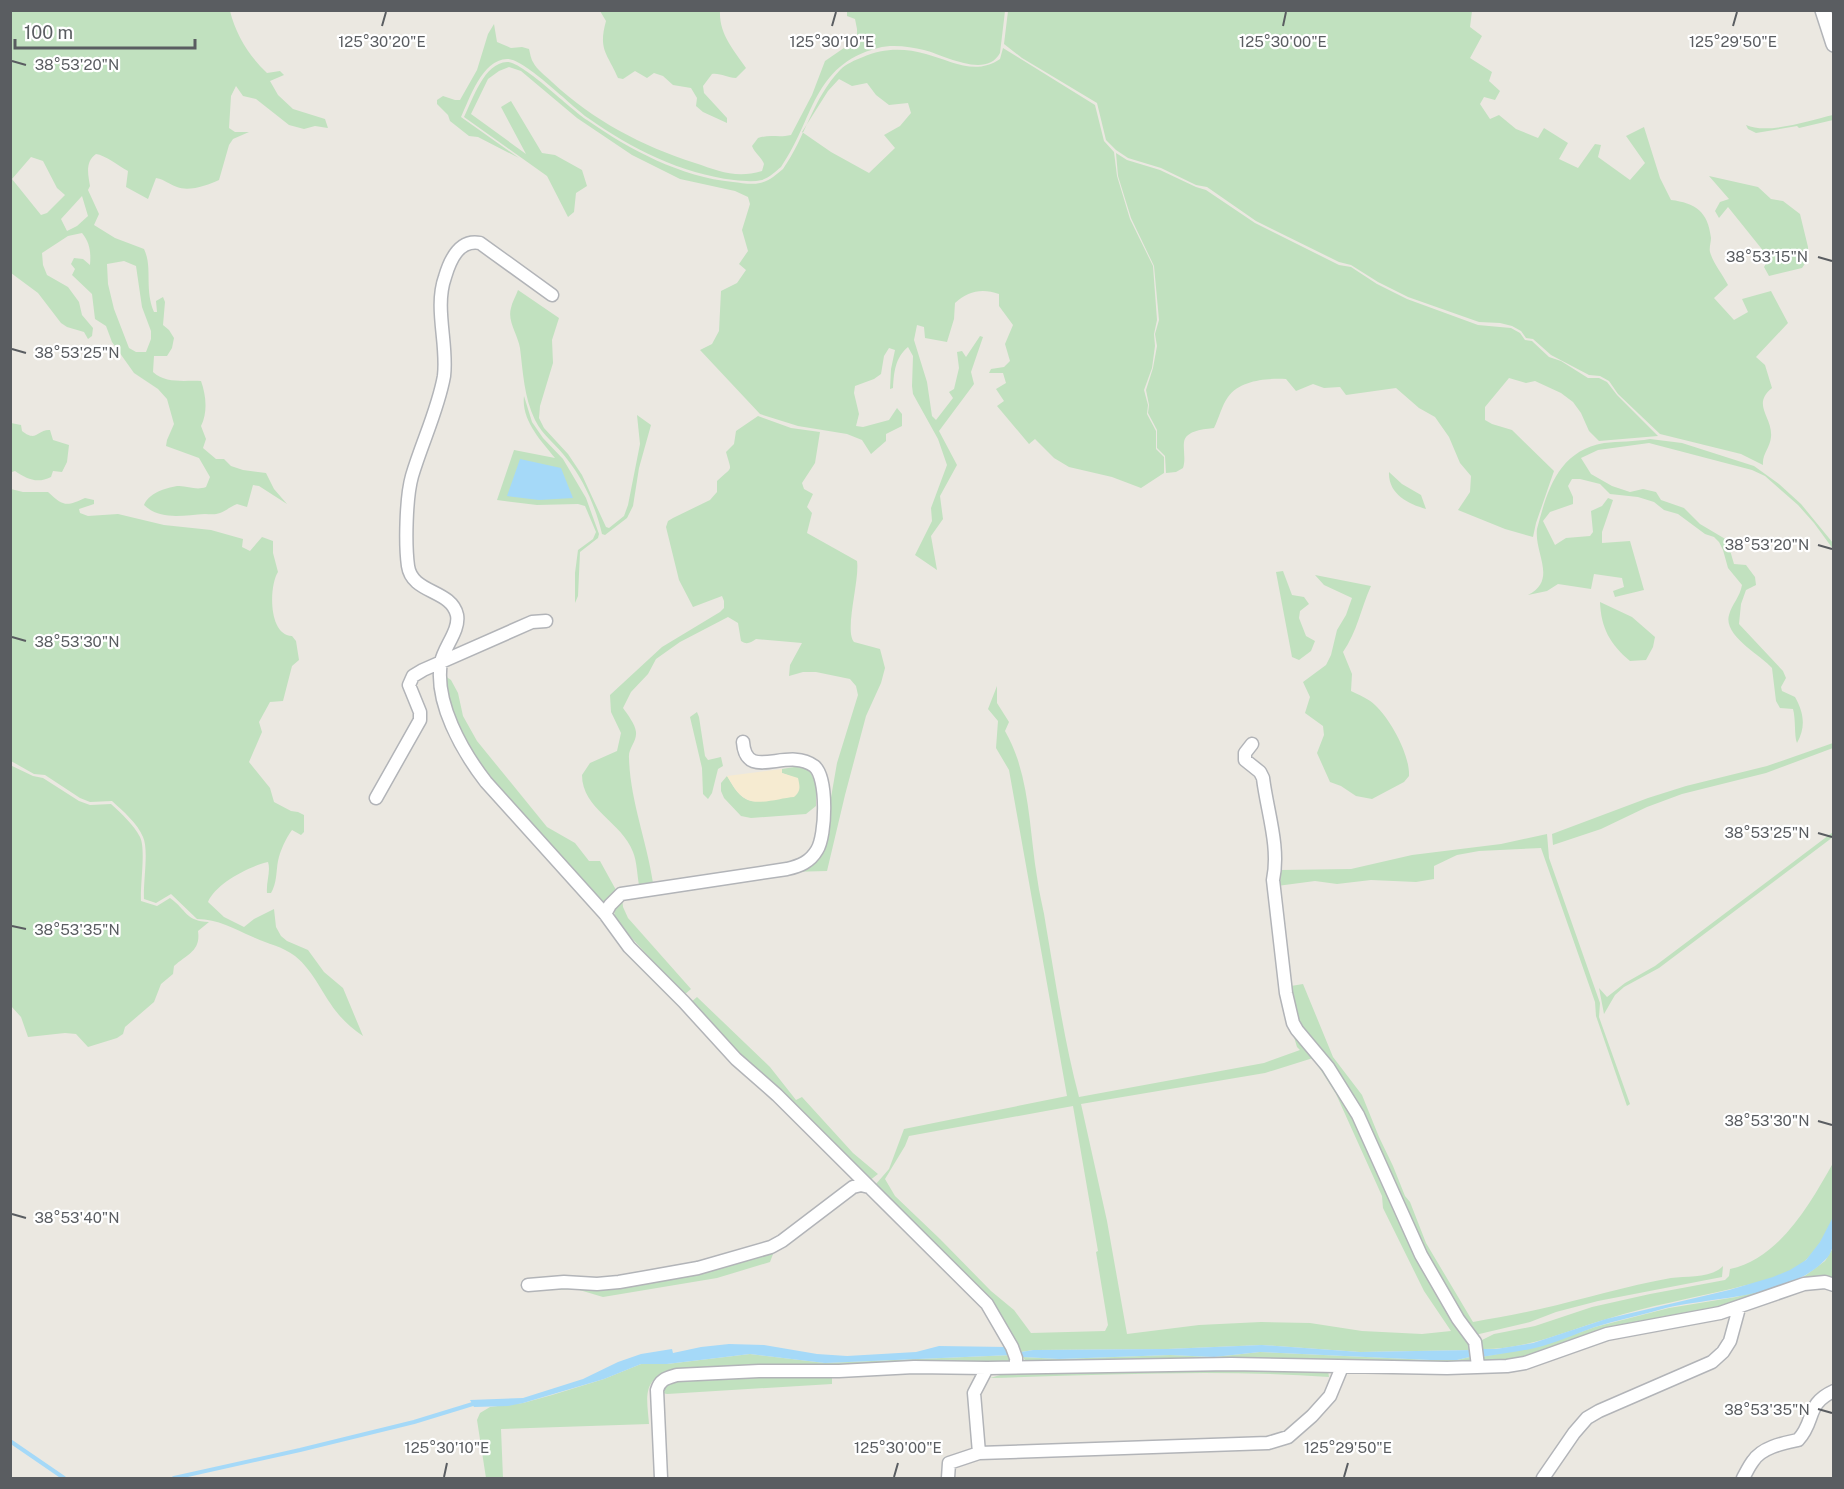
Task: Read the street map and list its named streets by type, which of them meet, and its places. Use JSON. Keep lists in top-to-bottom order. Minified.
{"scale_bar":"100 m","coordinates":["125°30'20\"E","125°30'10\"E","125°30'00\"E","125°29'50\"E","38°53'20\"N","38°53'15\"N","38°53'25\"N","38°53'30\"N","38°53'35\"N","38°53'40\"N"]}
